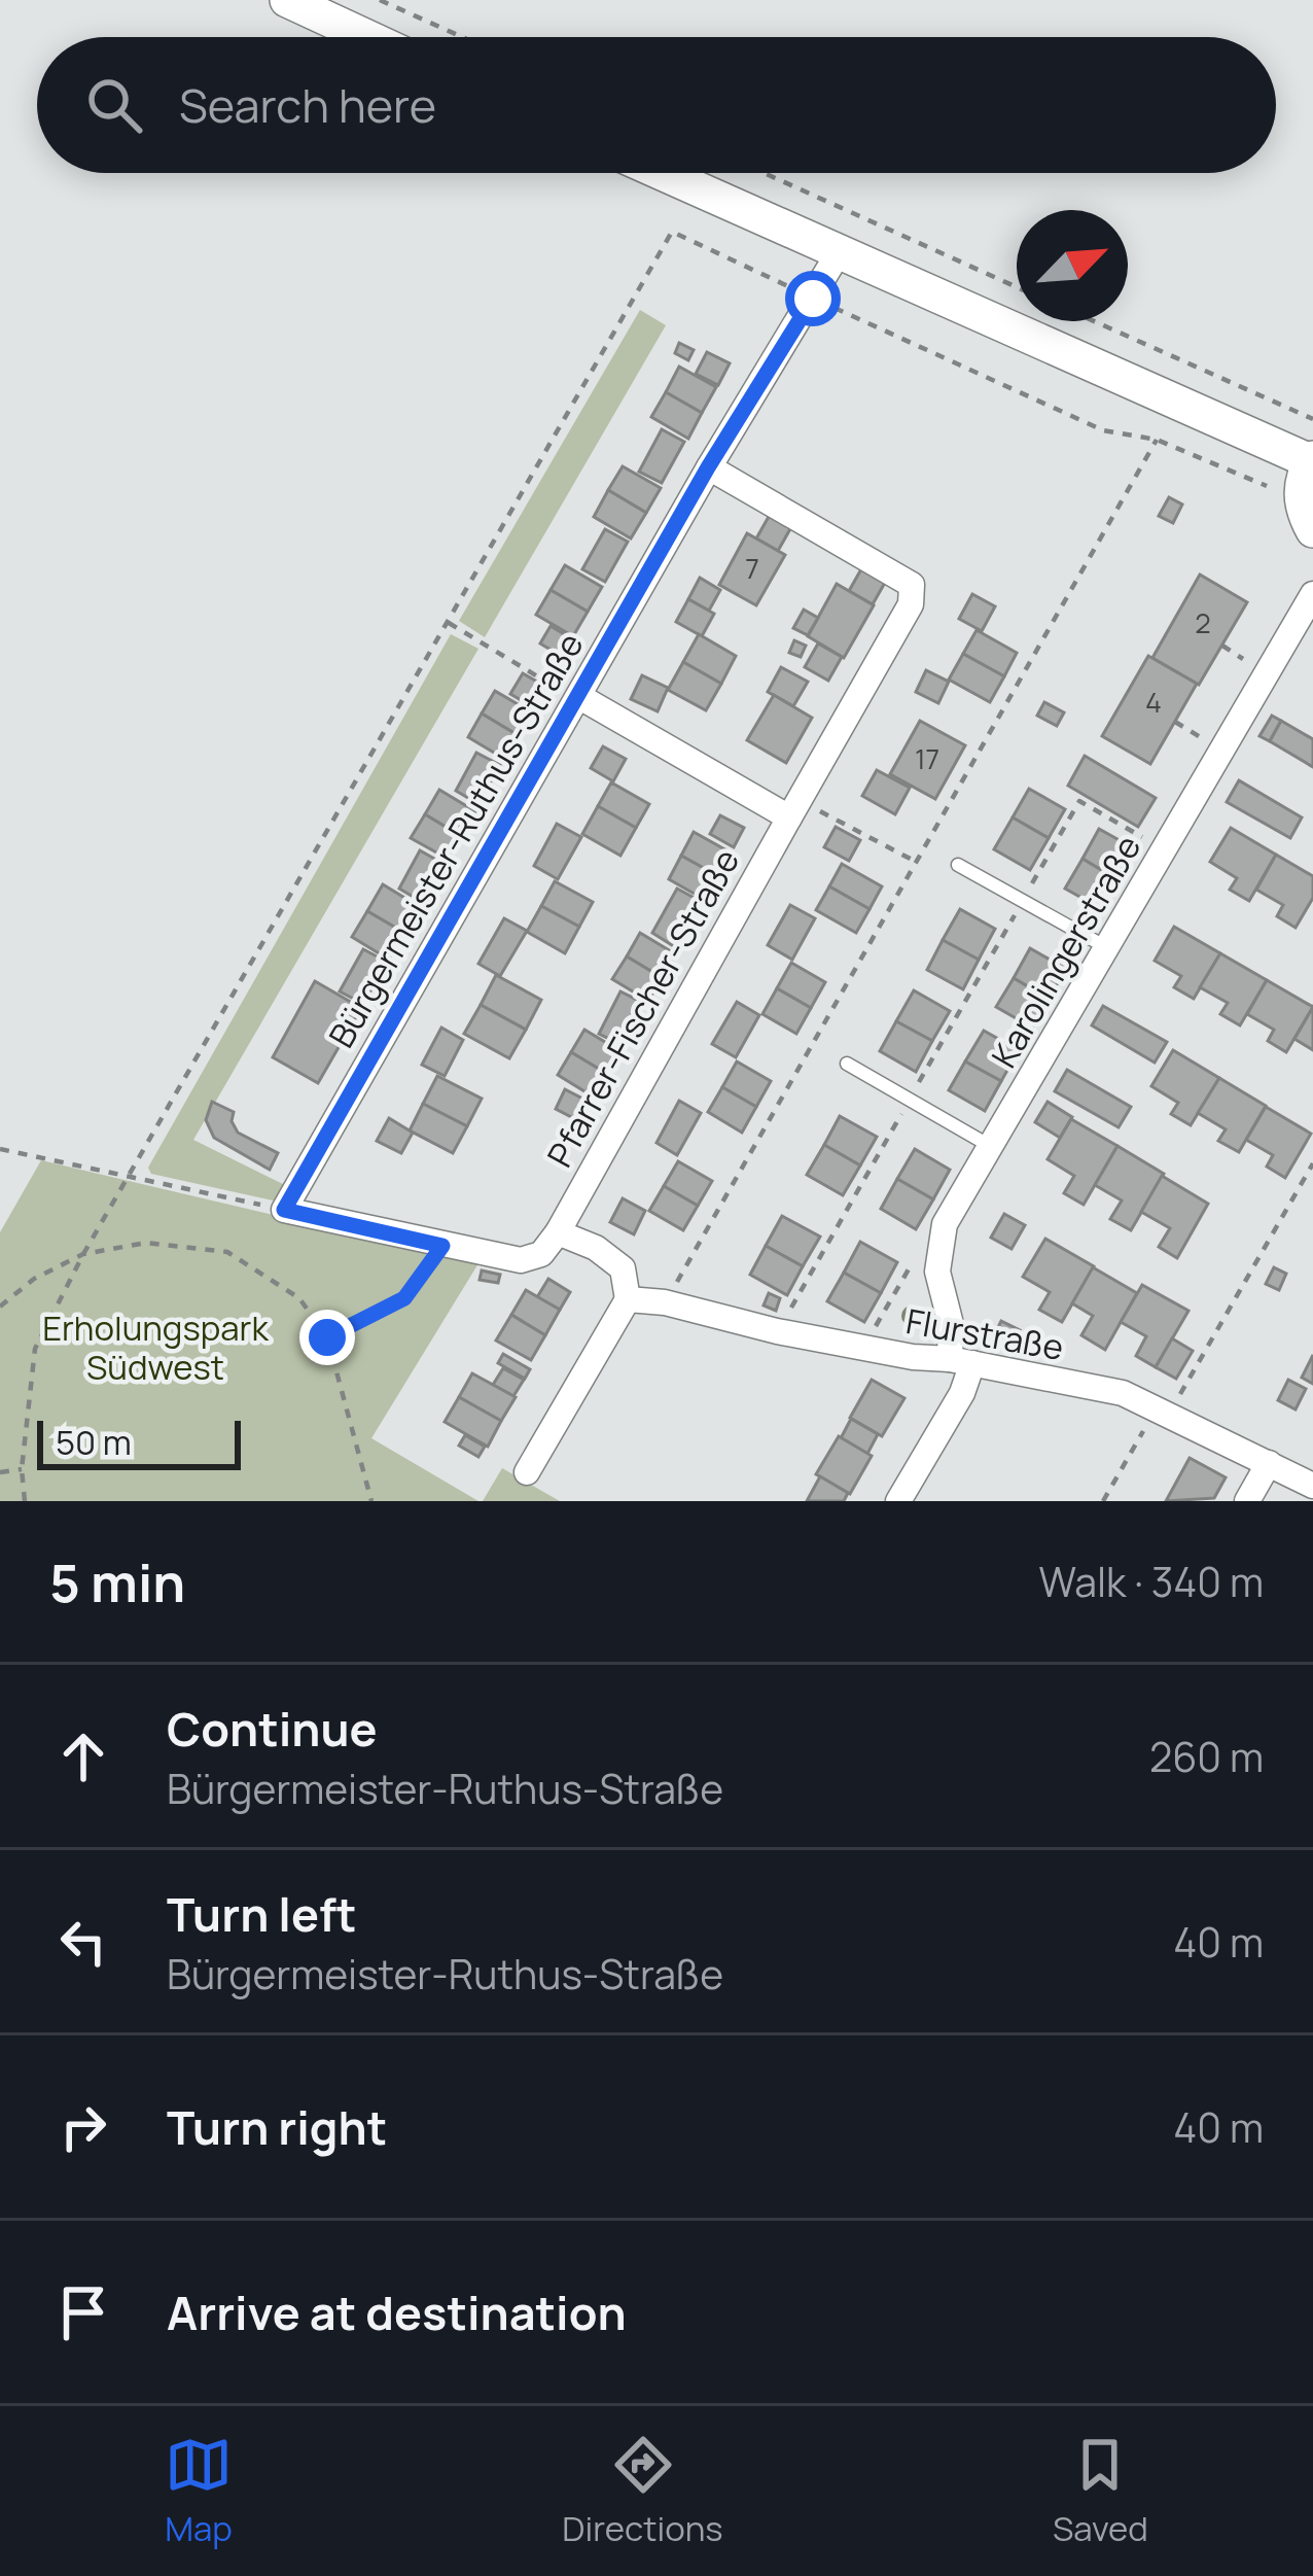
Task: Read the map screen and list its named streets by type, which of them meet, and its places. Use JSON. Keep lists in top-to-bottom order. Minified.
{"streets":{"street":["Bürgermeister-Ruthus-Straße","Karolingerstraße","Pfarrer-Fischer-Straße","Flurstraße"]},"crossings":[["Bürgermeister-Ruthus-Straße","Pfarrer-Fischer-Straße"],["Karolingerstraße","Flurstraße"]],"parks":["Erholungspark Südwest"],"house_numbers":["7","2","4","17"],"scale_bar":"50 m","north":"top right","page":{"search":"Search here","scale":"50 m","heading":["5 min","Walk · 340 m"],"list":[["Continue","Bürgermeister-Ruthus-Straße","260 m"],["Turn left","Bürgermeister-Ruthus-Straße","40 m"],["Turn right","40 m"],"Arrive at destination"],"nav":["Map","Directions","Saved"]}}
